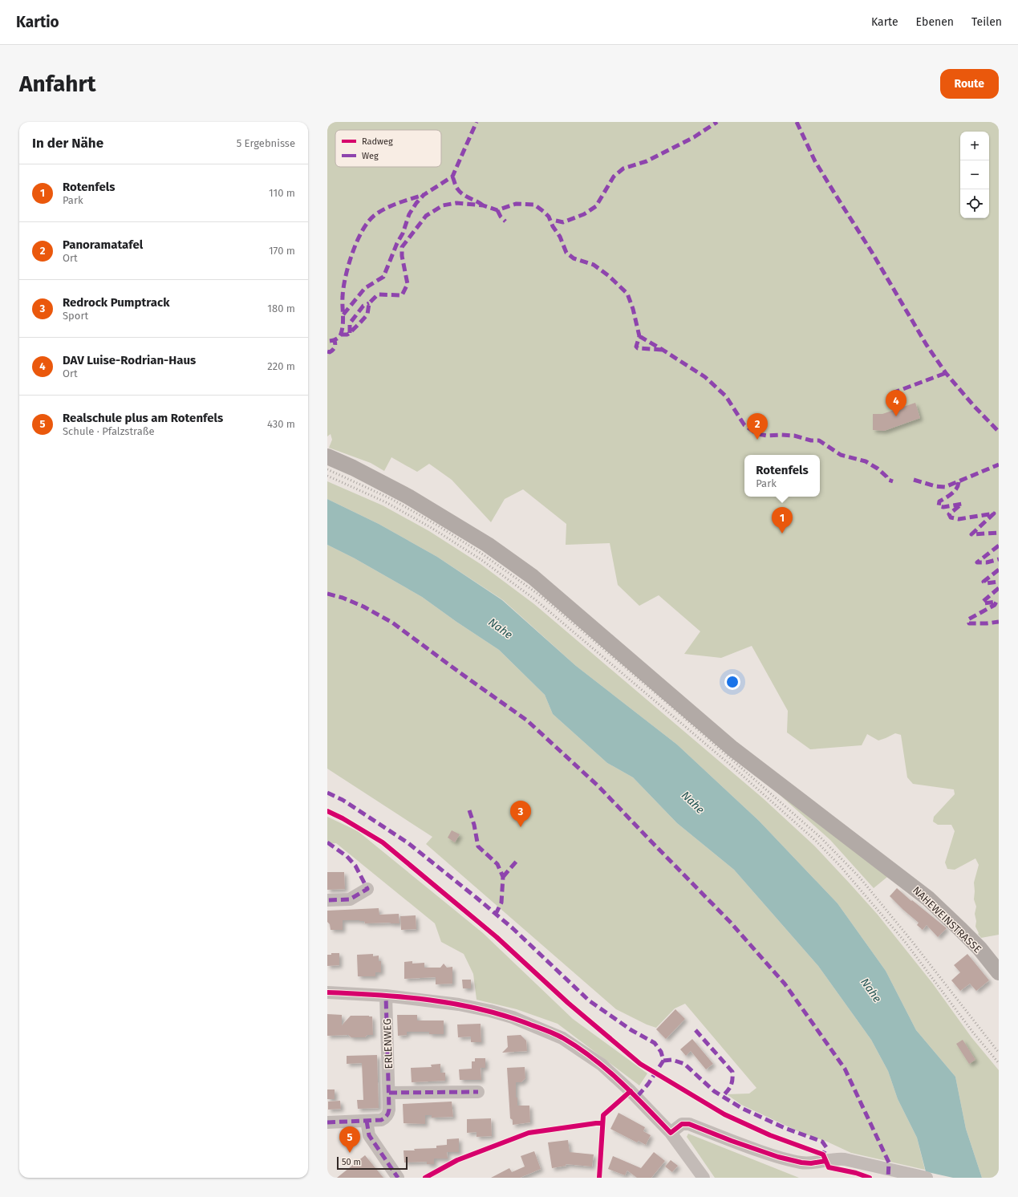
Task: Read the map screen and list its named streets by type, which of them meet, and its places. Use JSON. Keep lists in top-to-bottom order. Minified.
{"streets":{"main road":["NAHEWEINSTRASSE"],"street":["ERLENWEG"]},"water":["Nahe"],"legend":["Radweg","Weg"],"scale_bar":"50 m","page":{"header":"Kartio","nav":["Karte","Ebenen","Teilen"],"buttons":"Route","title":"Anfahrt","heading":["In der Nähe","5 Ergebnisse"],"map_buttons":["+","−"],"list":[{"mark":"1","name":"Rotenfels","note":"Park","value":"110 m"},{"mark":"2","name":"Panoramatafel","note":"Ort","value":"170 m"},{"mark":"3","name":"Redrock Pumptrack","note":"Sport","value":"180 m"},{"mark":"4","name":"DAV Luise-Rodrian-Haus","note":"Ort","value":"220 m"},{"mark":"5","name":"Realschule plus am Rotenfels","note":"Schule · Pfalzstraße","value":"430 m"}],"pins":["4","2","1","3","5"],"popup":["Rotenfels","Park"],"scale":"50 m"}}
